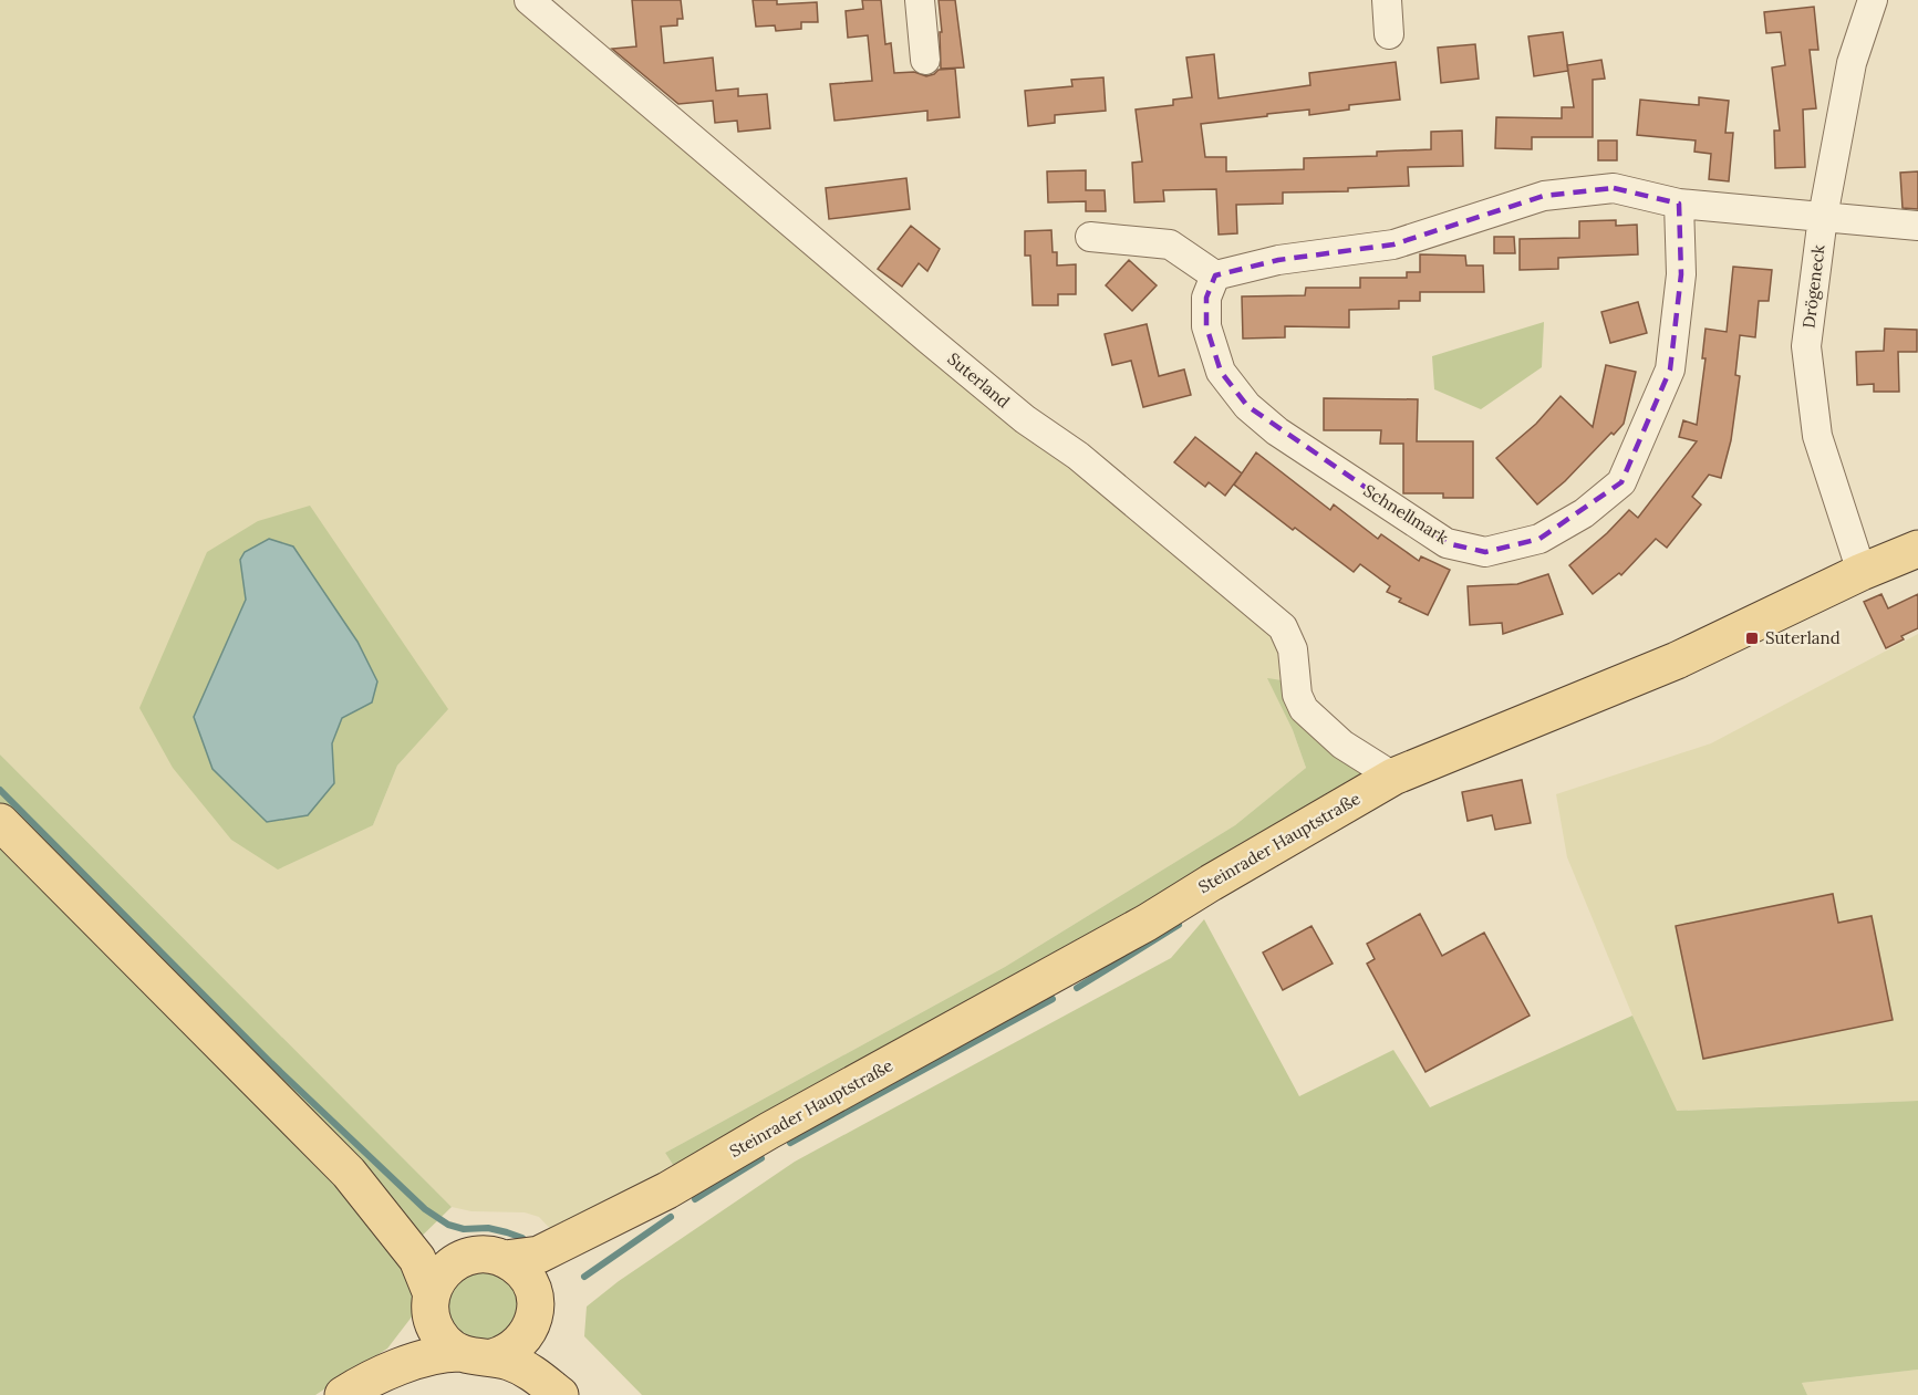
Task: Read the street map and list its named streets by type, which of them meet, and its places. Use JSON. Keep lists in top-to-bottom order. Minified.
{"streets":{"main road":["Steinrader Hauptstraße"],"street":["Drögeneck","Suterland","Schnellmark"]},"crossings":[["Drögeneck","Steinrader Hauptstraße"],["Suterland","Steinrader Hauptstraße"]],"places":{"transit":["Suterland"]}}
